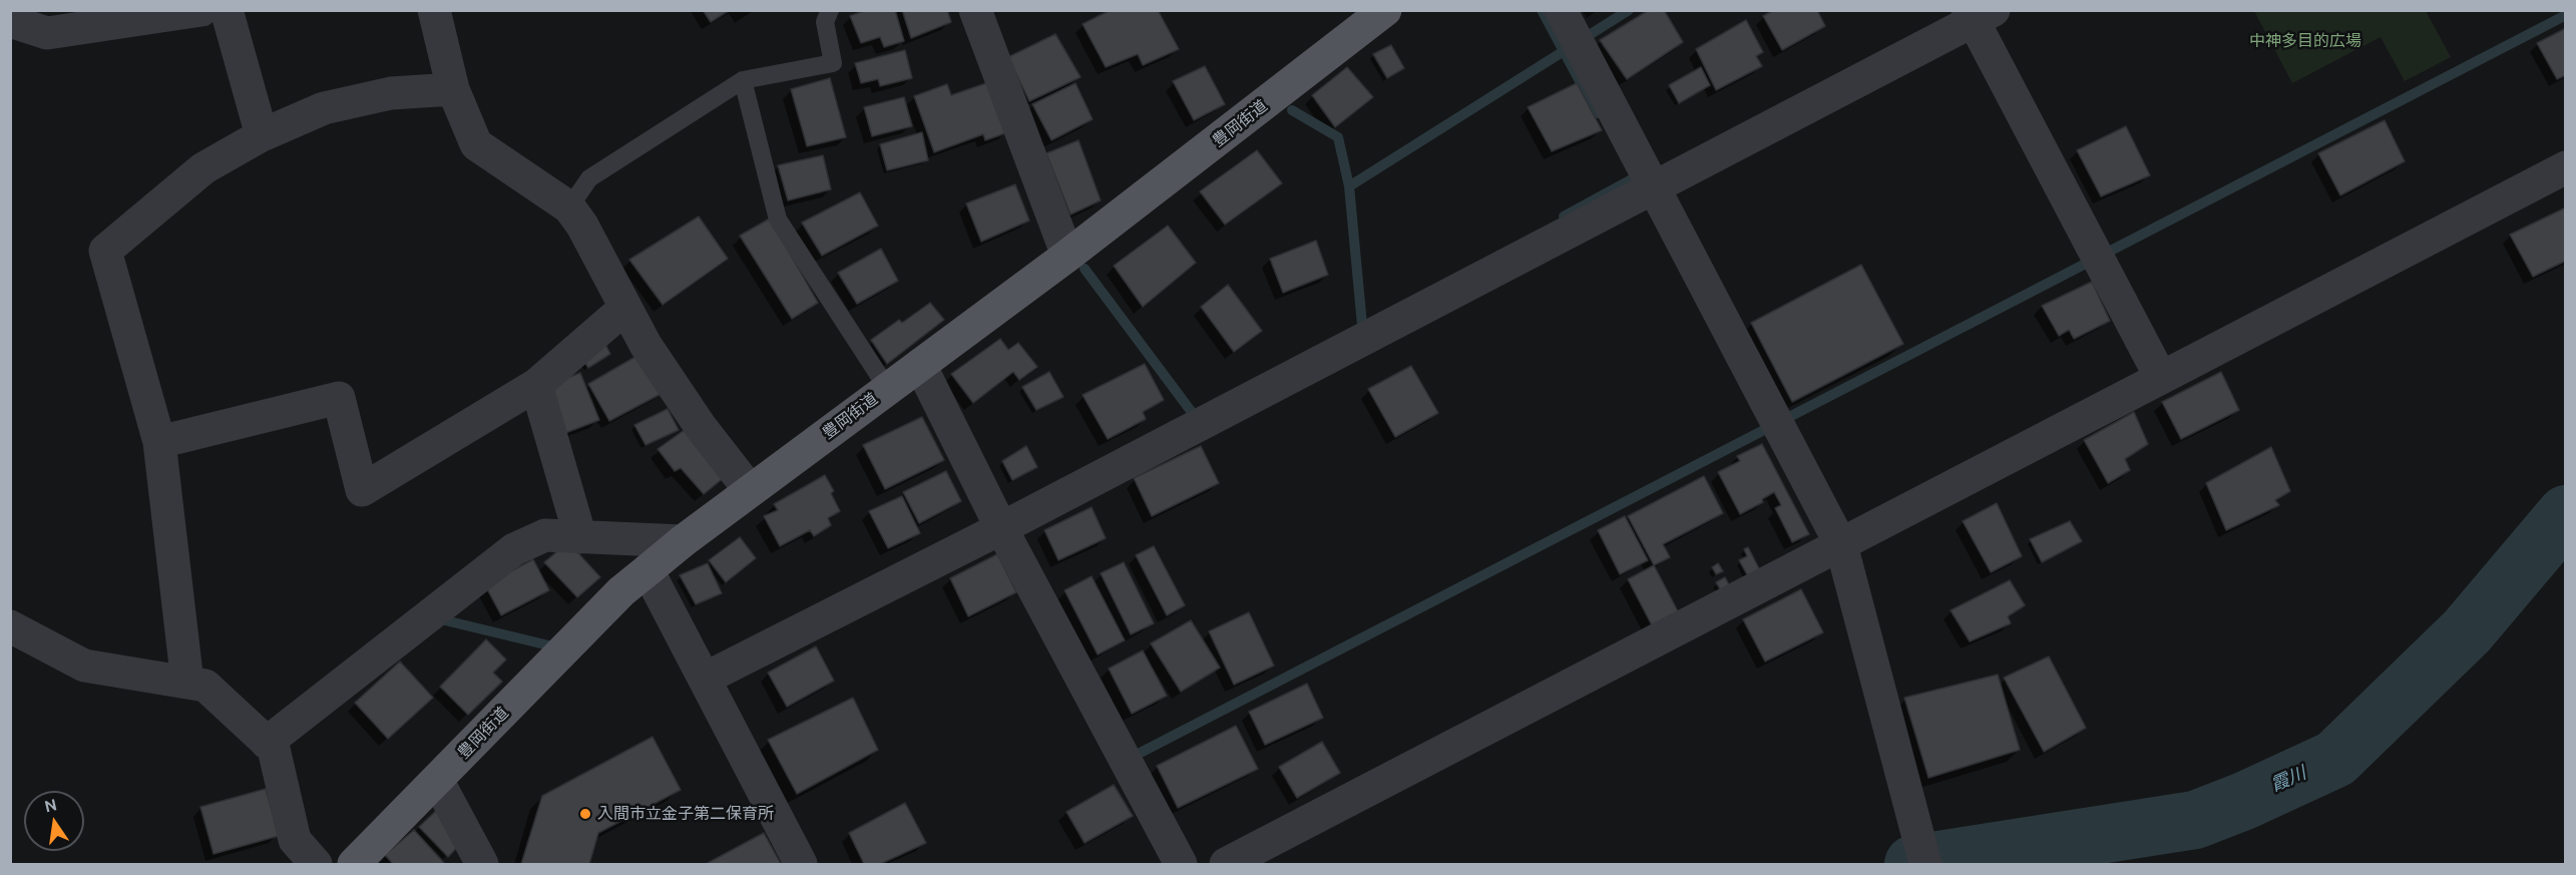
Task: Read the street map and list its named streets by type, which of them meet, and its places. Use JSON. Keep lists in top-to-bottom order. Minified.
{"streets":{"main road":["豊岡街道"]},"water":["霞川"],"parks":["中神多目的広場"],"places":["入間市立金子第二保育所"],"north":"top"}
